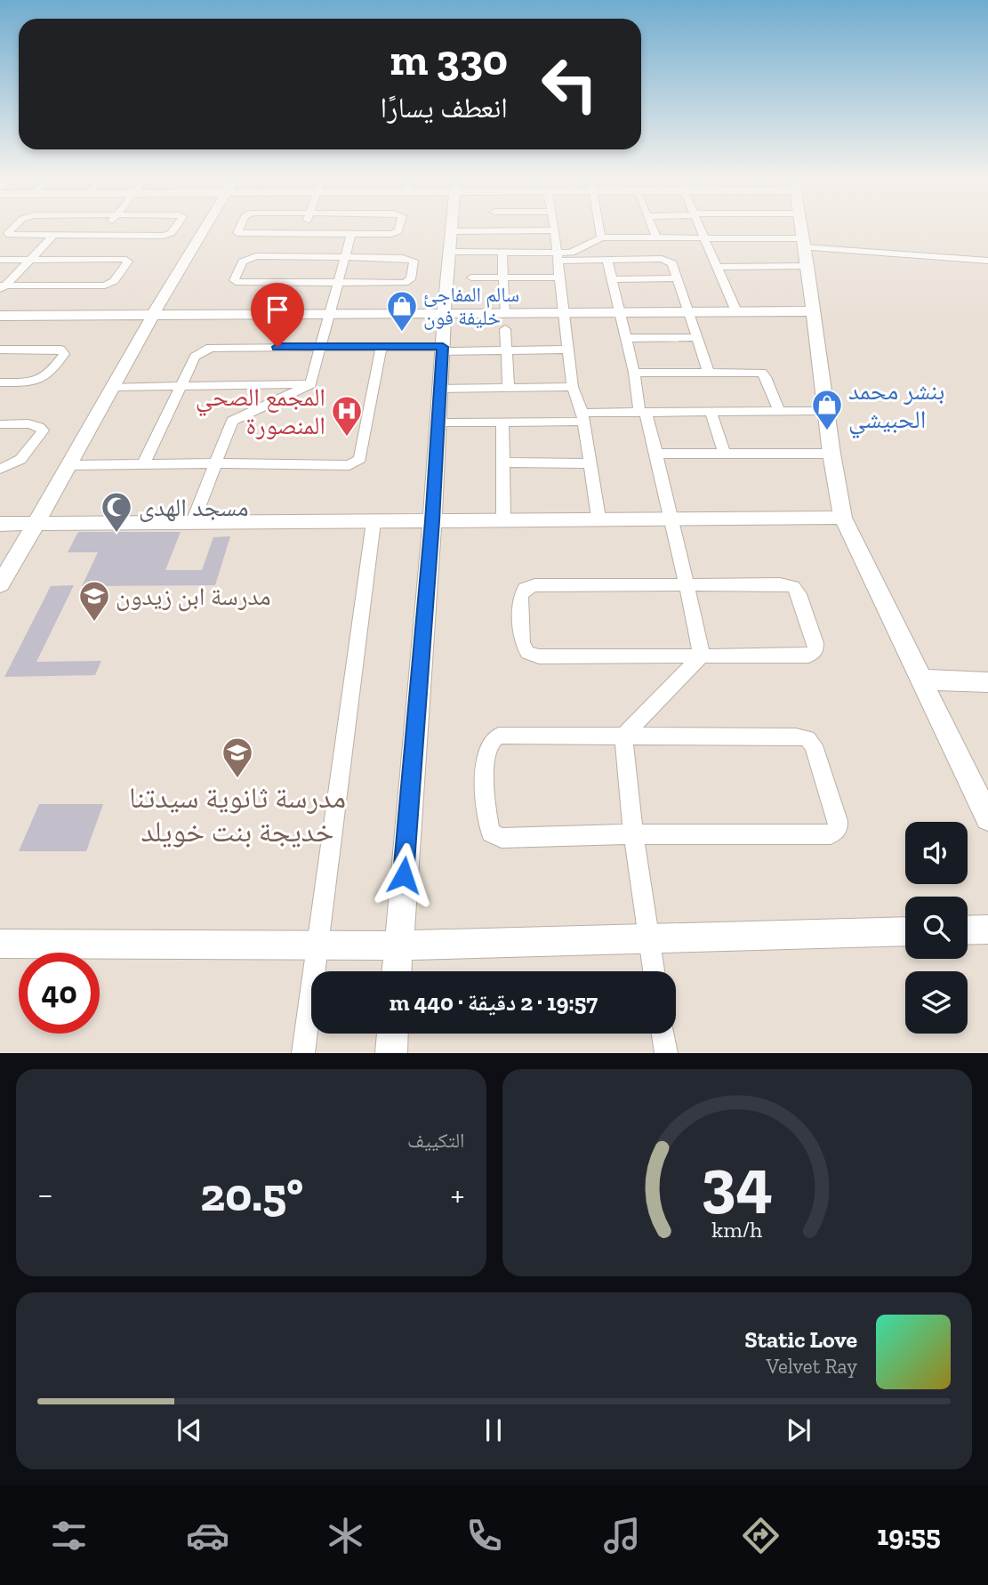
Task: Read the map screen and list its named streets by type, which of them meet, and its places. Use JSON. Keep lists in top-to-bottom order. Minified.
{"places":{"shop":["سالم المفاجئ خليفة فون","بنشر محمد الحبيشي"],"hospital":["المجمع الصحي المنصورة"],"mosque":["مسجد الهدى"],"school or university":["مدرسة ابن زيدون","مدرسة ثانوية سيدتنا خديجة بنت خويلد"]},"page":{"turn":["330 m","انعطف يسارًا"],"limit":"40","trip":"19:57 · 2 دقيقة · 440 m","tile":"التكييف","heat":["−","20.5°","+"],"song":["Static Love","Velvet Ray"],"tabs":"19:55","gauge":["34","km/h"]}}
